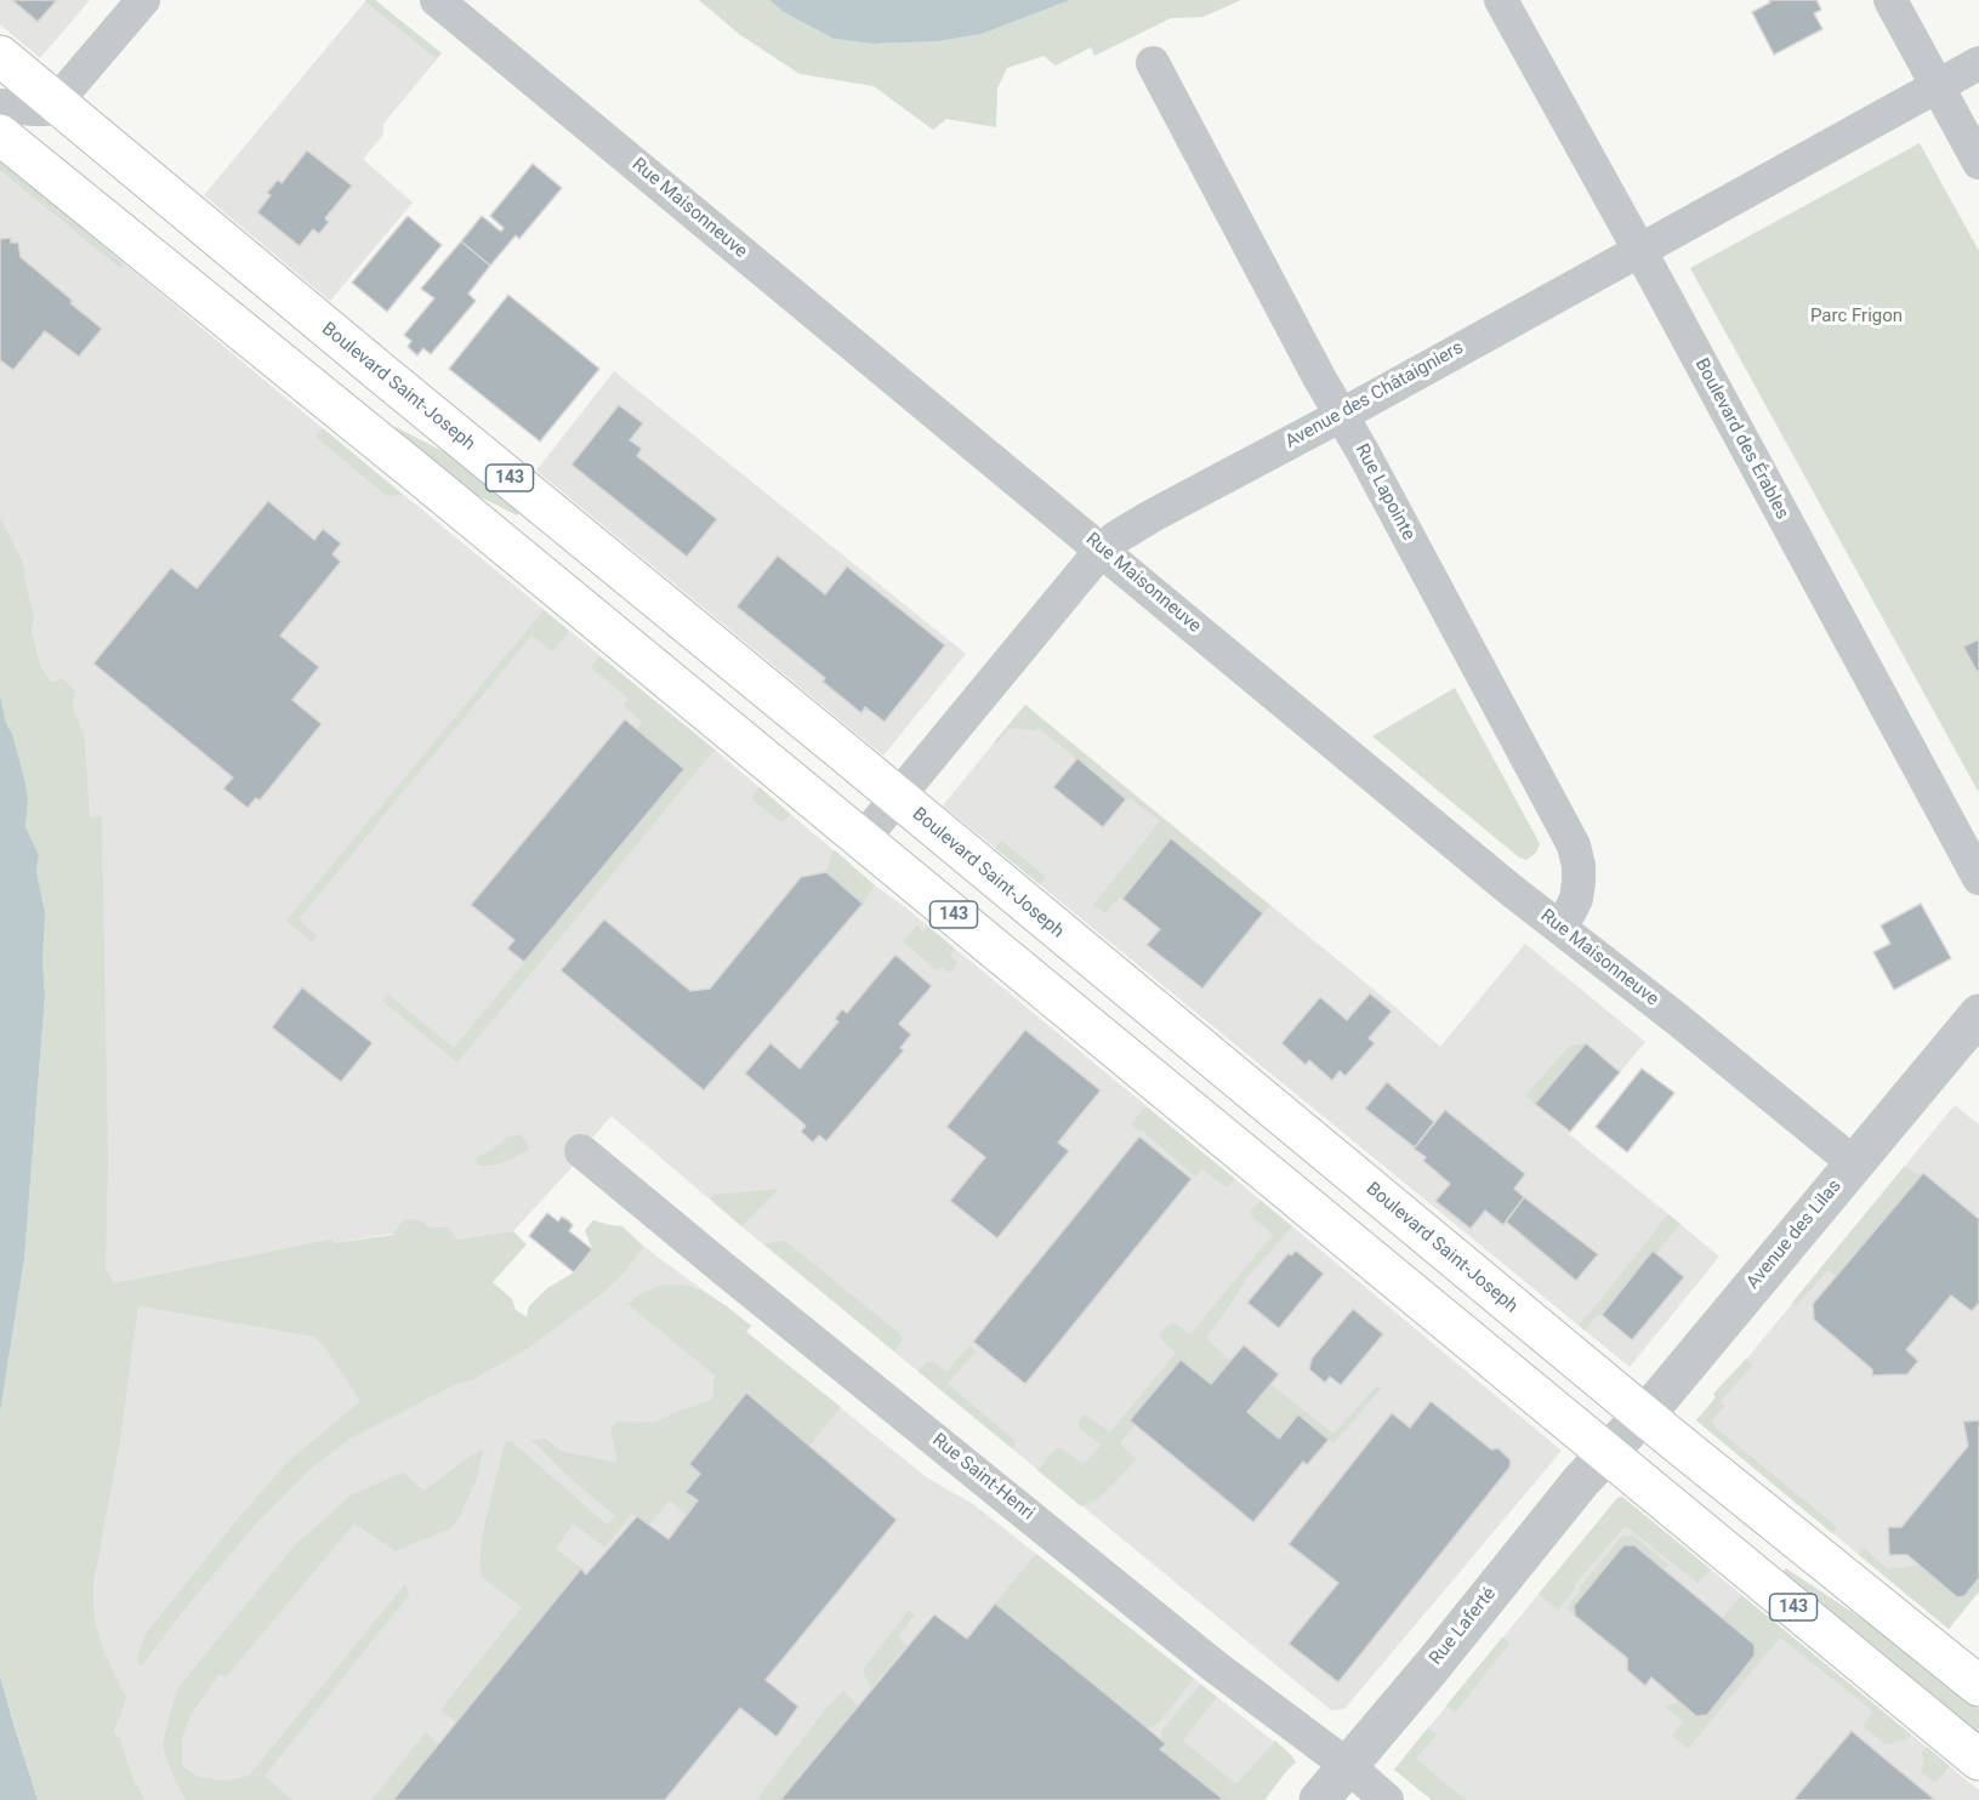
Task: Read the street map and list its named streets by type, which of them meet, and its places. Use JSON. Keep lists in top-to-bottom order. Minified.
{"streets":{"main road":["Boulevard Saint-Joseph","143"],"street":["Rue Maisonneuve","Avenue des Châtaigniers","Boulevard des Érables","Rue Lapointe","Avenue des Lilas","Rue Saint-Henri","Rue Laferté"]},"crossings":[["Rue Maisonneuve","Avenue des Châtaigniers"],["Rue Maisonneuve","Rue Lapointe"],["Rue Maisonneuve","Avenue des Lilas"],["Boulevard Saint-Joseph","Avenue des Châtaigniers"],["Boulevard Saint-Joseph","Avenue des Lilas"],["Avenue des Châtaigniers","Boulevard des Érables"],["Avenue des Châtaigniers","143"],["Avenue des Châtaigniers","Rue Lapointe"],["143","Avenue des Lilas"],["143","Rue Laferté"],["Avenue des Lilas","Rue Laferté"],["Rue Saint-Henri","Rue Laferté"]],"parks":["Parc Frigon"]}
